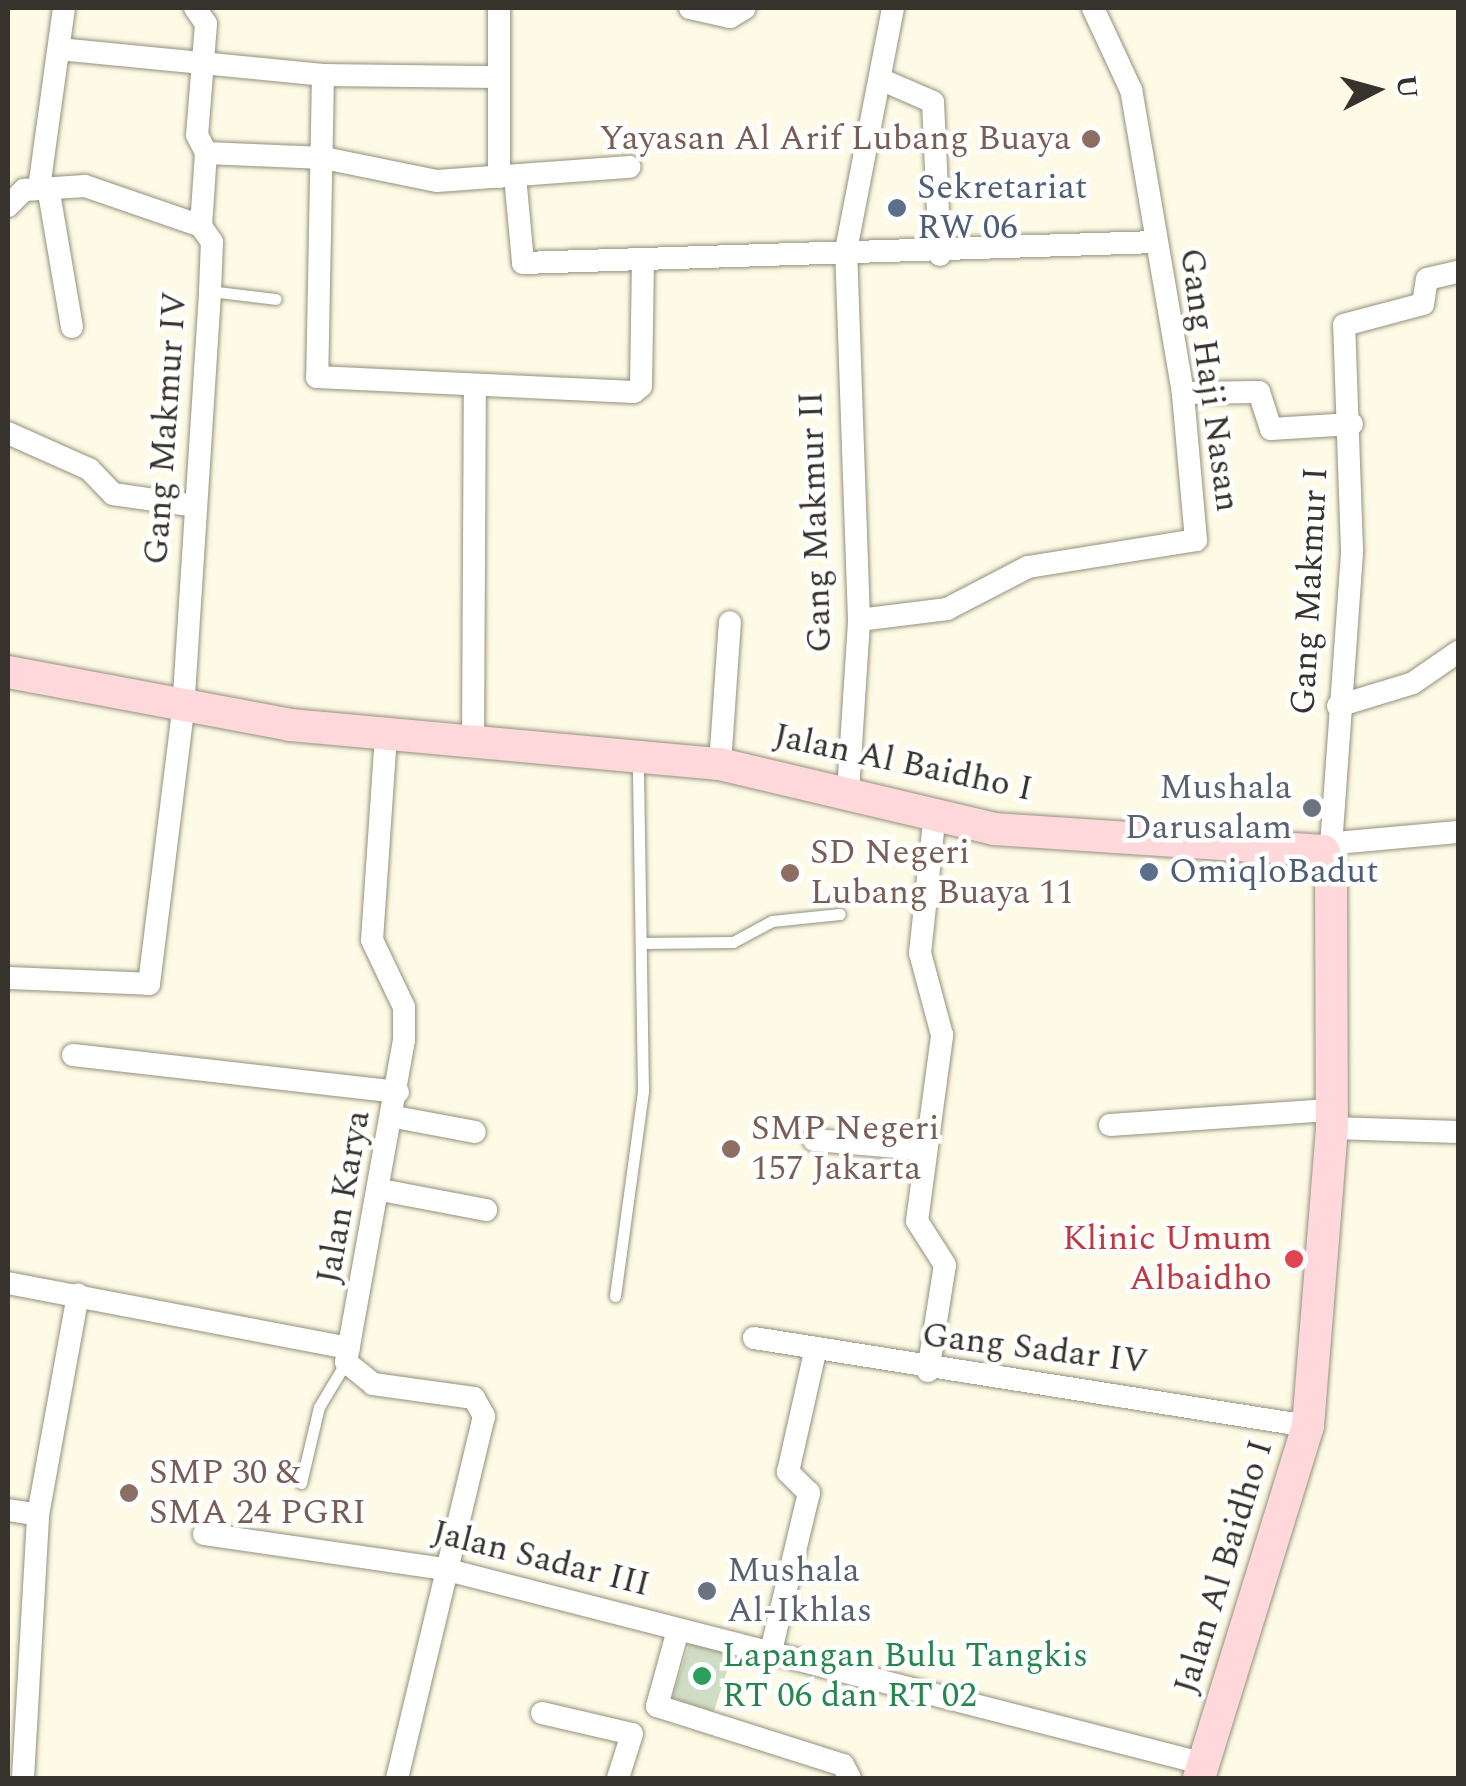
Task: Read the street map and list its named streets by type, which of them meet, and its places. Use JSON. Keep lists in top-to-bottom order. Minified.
{"streets":{"street":["Gang Haji Nasan","Gang Makmur IV","Gang Makmur II","Gang Makmur I","Jalan Al Baidho I","Jalan Karya","Gang Sadar IV","Jalan Sadar III"]},"crossings":[["Gang Haji Nasan","Gang Makmur II"],["Gang Makmur IV","Jalan Al Baidho I"],["Gang Makmur II","Jalan Al Baidho I"],["Gang Makmur I","Jalan Al Baidho I"],["Jalan Al Baidho I","Jalan Karya"],["Jalan Al Baidho I","Gang Sadar IV"],["Jalan Al Baidho I","Jalan Sadar III"]],"places":["Yayasan Al Arif Lubang Buaya","Sekretariat RW 06","Mushala Darusalam","OmiqloBadut","SD Negeri Lubang Buaya 11","SMP Negeri 157 Jakarta","Klinic Umum Albaidho","SMP 30 & SMA 24 PGRI","Mushala Al-Ikhlas","Lapangan Bulu Tangkis RT 06 dan RT 02"],"north":"right"}
